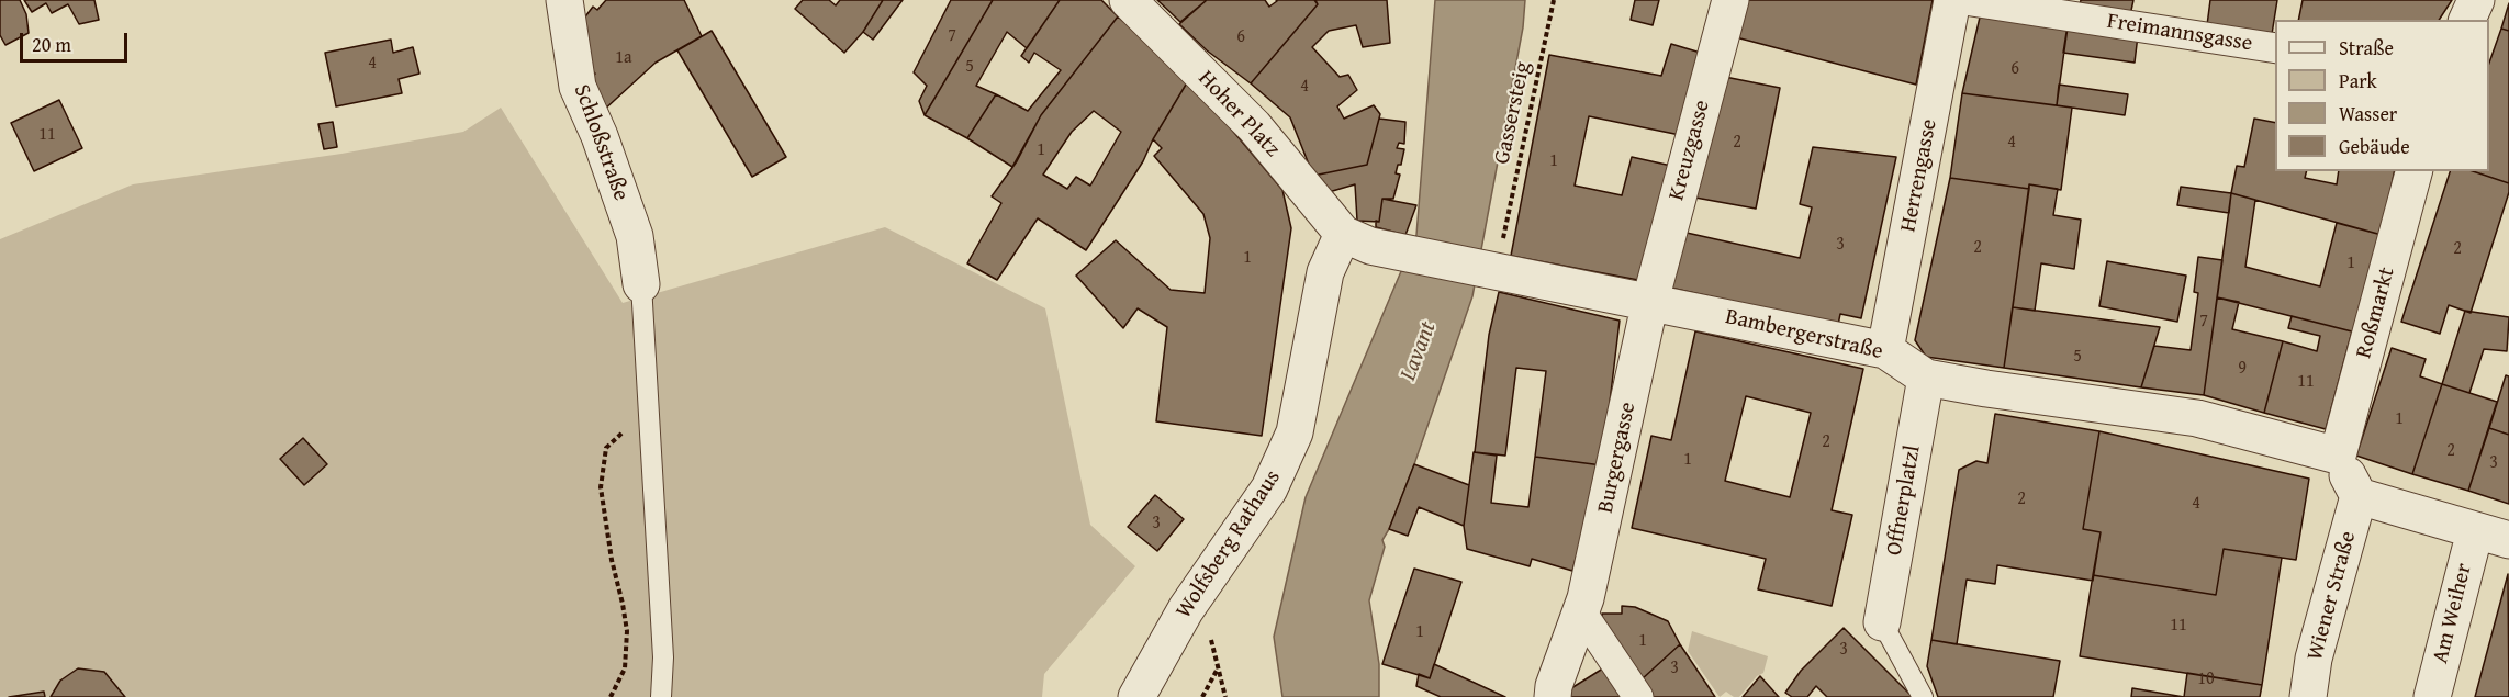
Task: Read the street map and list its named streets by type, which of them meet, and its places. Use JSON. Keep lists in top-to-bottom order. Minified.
{"streets":{"street":["Freimannsgasse","Hoher Platz","Schloßstraße","Kreuzgasse","Herrengasse","Roßmarkt","Bambergerstraße","Burgergasse","Offnerplatzl","Wolfsberg Rathaus","Wiener Straße","Am Weiher"],"path":["Gassersteig"]},"crossings":[["Hoher Platz","Bambergerstraße"],["Hoher Platz","Wolfsberg Rathaus"],["Kreuzgasse","Bambergerstraße"],["Kreuzgasse","Burgergasse"],["Herrengasse","Bambergerstraße"],["Roßmarkt","Bambergerstraße"],["Bambergerstraße","Burgergasse"],["Bambergerstraße","Offnerplatzl"],["Bambergerstraße","Wolfsberg Rathaus"]],"water":["Lavant"],"house_numbers":["7","6","1a","4","5","6","4","11","2","4","1","1","3","2","2","1","1","7","5","9","11","1","2","2","1","3","2","4","3","11","1","1","3","3","10"],"legend":["Straße","Park","Wasser","Gebäude"],"scale_bar":"20 m"}
